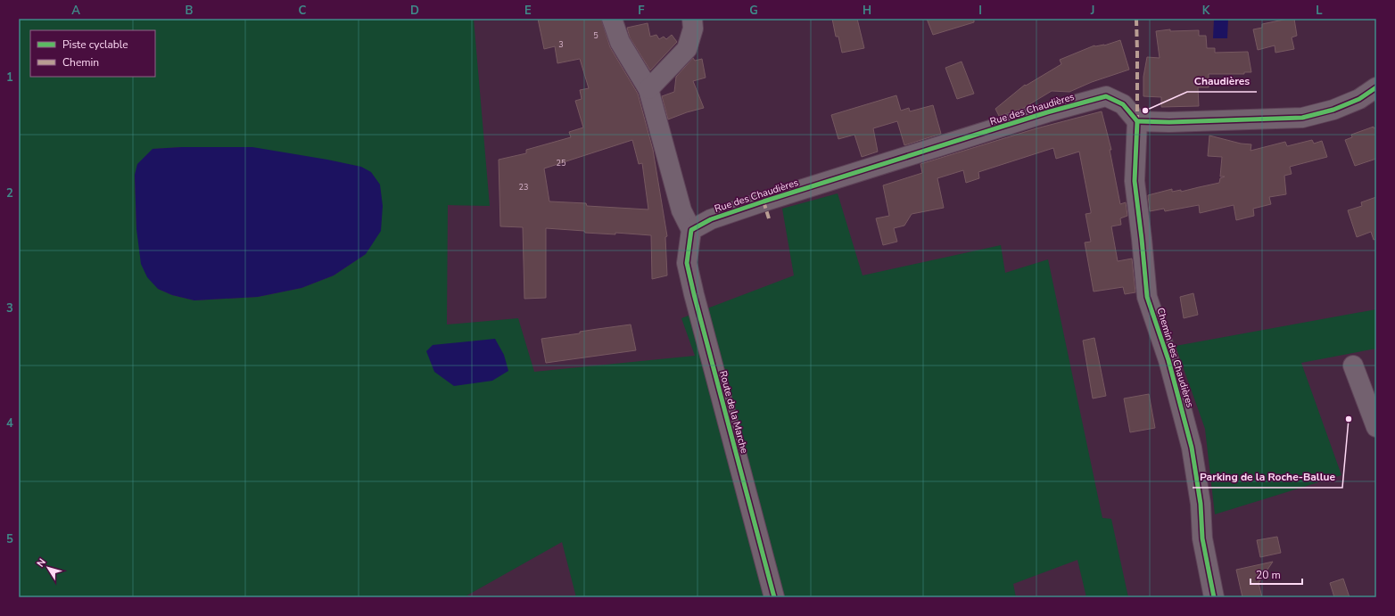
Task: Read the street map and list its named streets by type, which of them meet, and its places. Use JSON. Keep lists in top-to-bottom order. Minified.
{"streets":{"street":["Rue des Chaudières","Chemin des Chaudières","Route de la Marche"]},"crossings":[["Rue des Chaudières","Chemin des Chaudières"],["Rue des Chaudières","Route de la Marche"]],"places":["Chaudières","Parking de la Roche-Ballue"],"house_numbers":["5","3","25","23"],"legend":["Piste cyclable","Chemin"],"scale_bar":"20 m","north":"top left","grid":{"columns":["A","B","C","D","E","F","G","H","I","J","K","L"],"rows":["1","2","3","4","5"]}}
